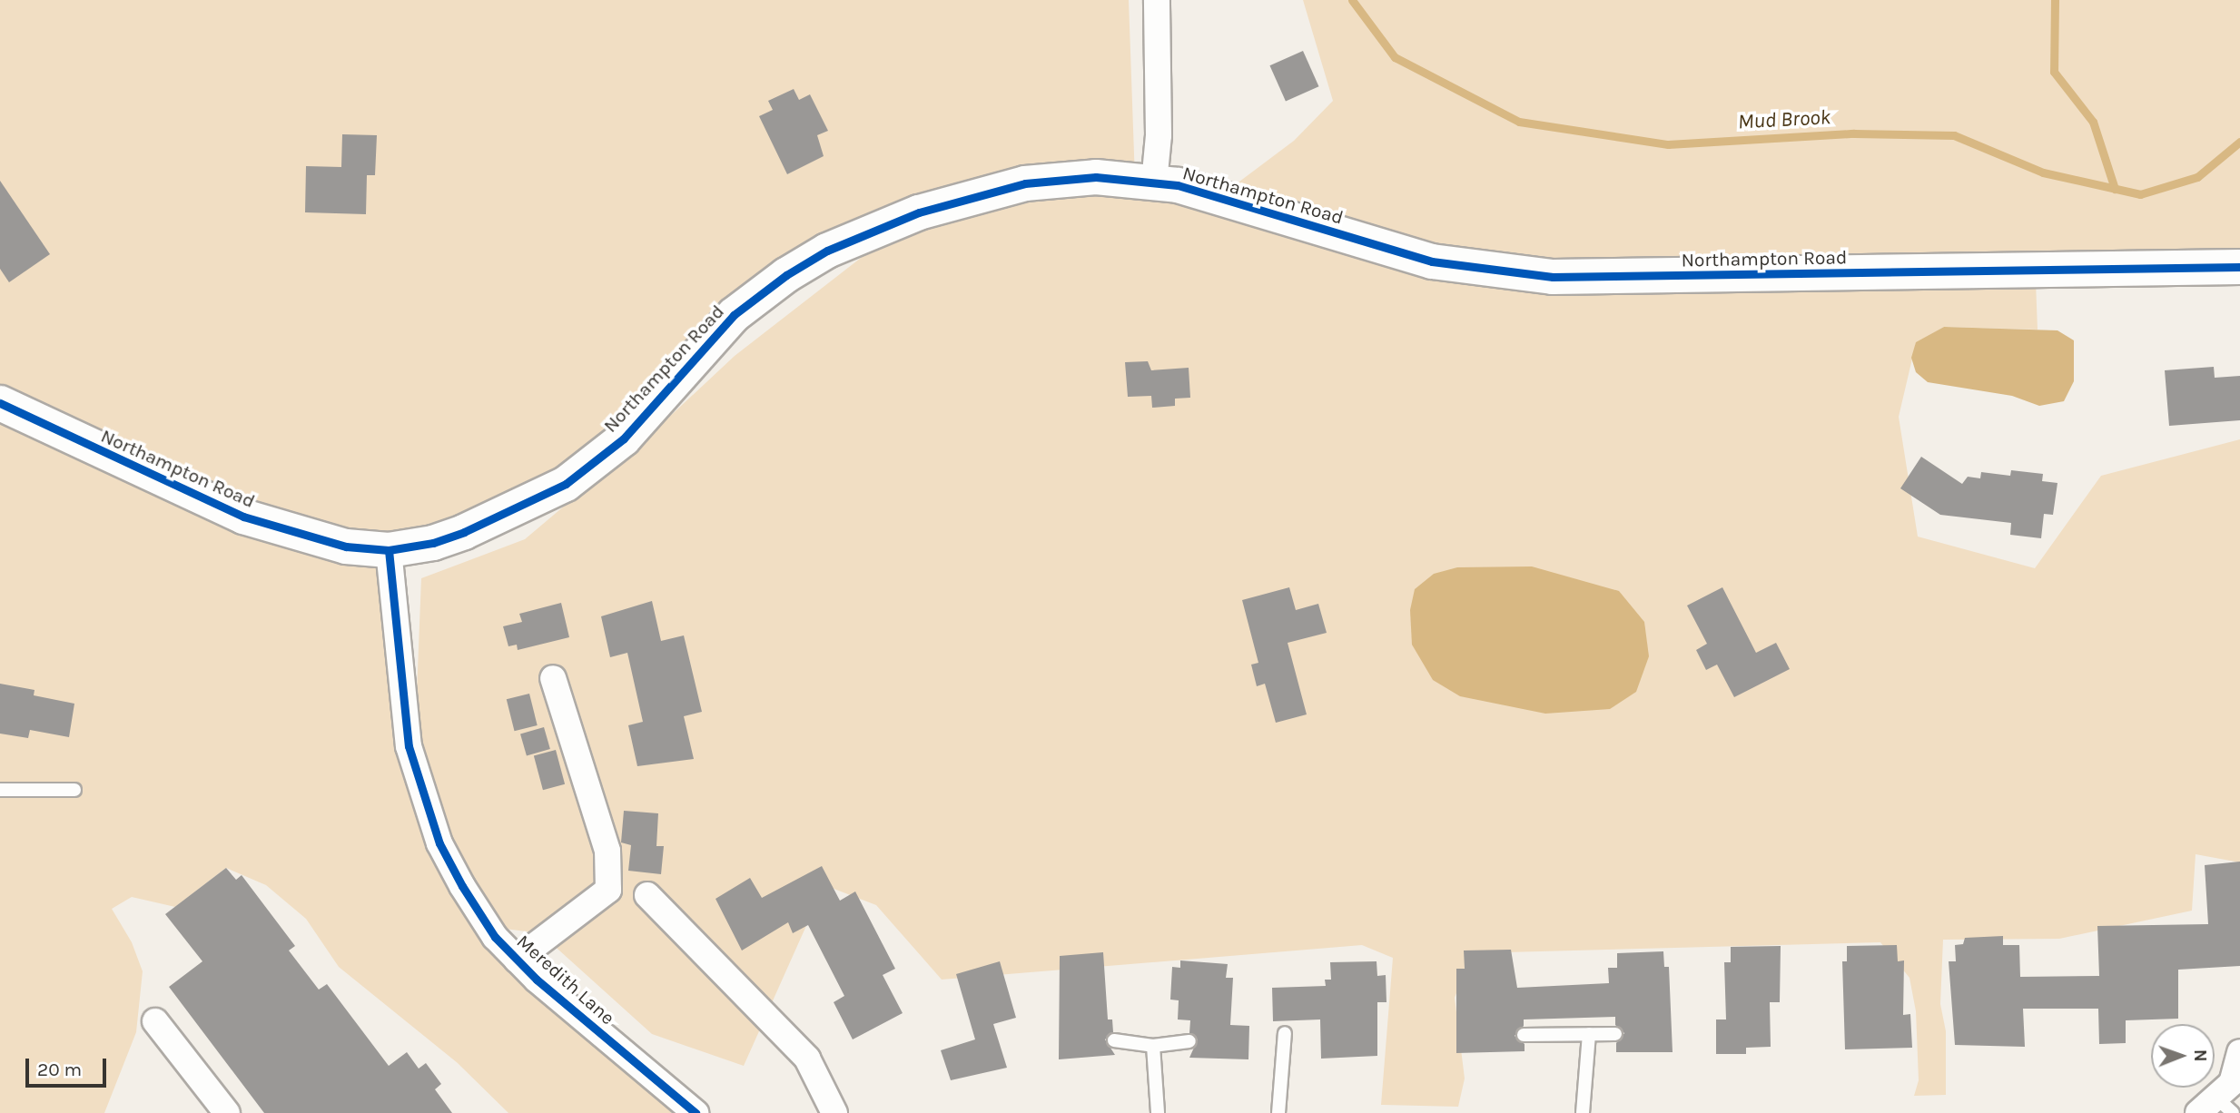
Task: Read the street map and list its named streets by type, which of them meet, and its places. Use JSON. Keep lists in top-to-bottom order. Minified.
{"streets":{"street":["Northampton Road","Meredith Lane"]},"crossings":[["Northampton Road","Meredith Lane"]],"water":["Mud Brook"],"scale_bar":"20 m","north":"right"}
